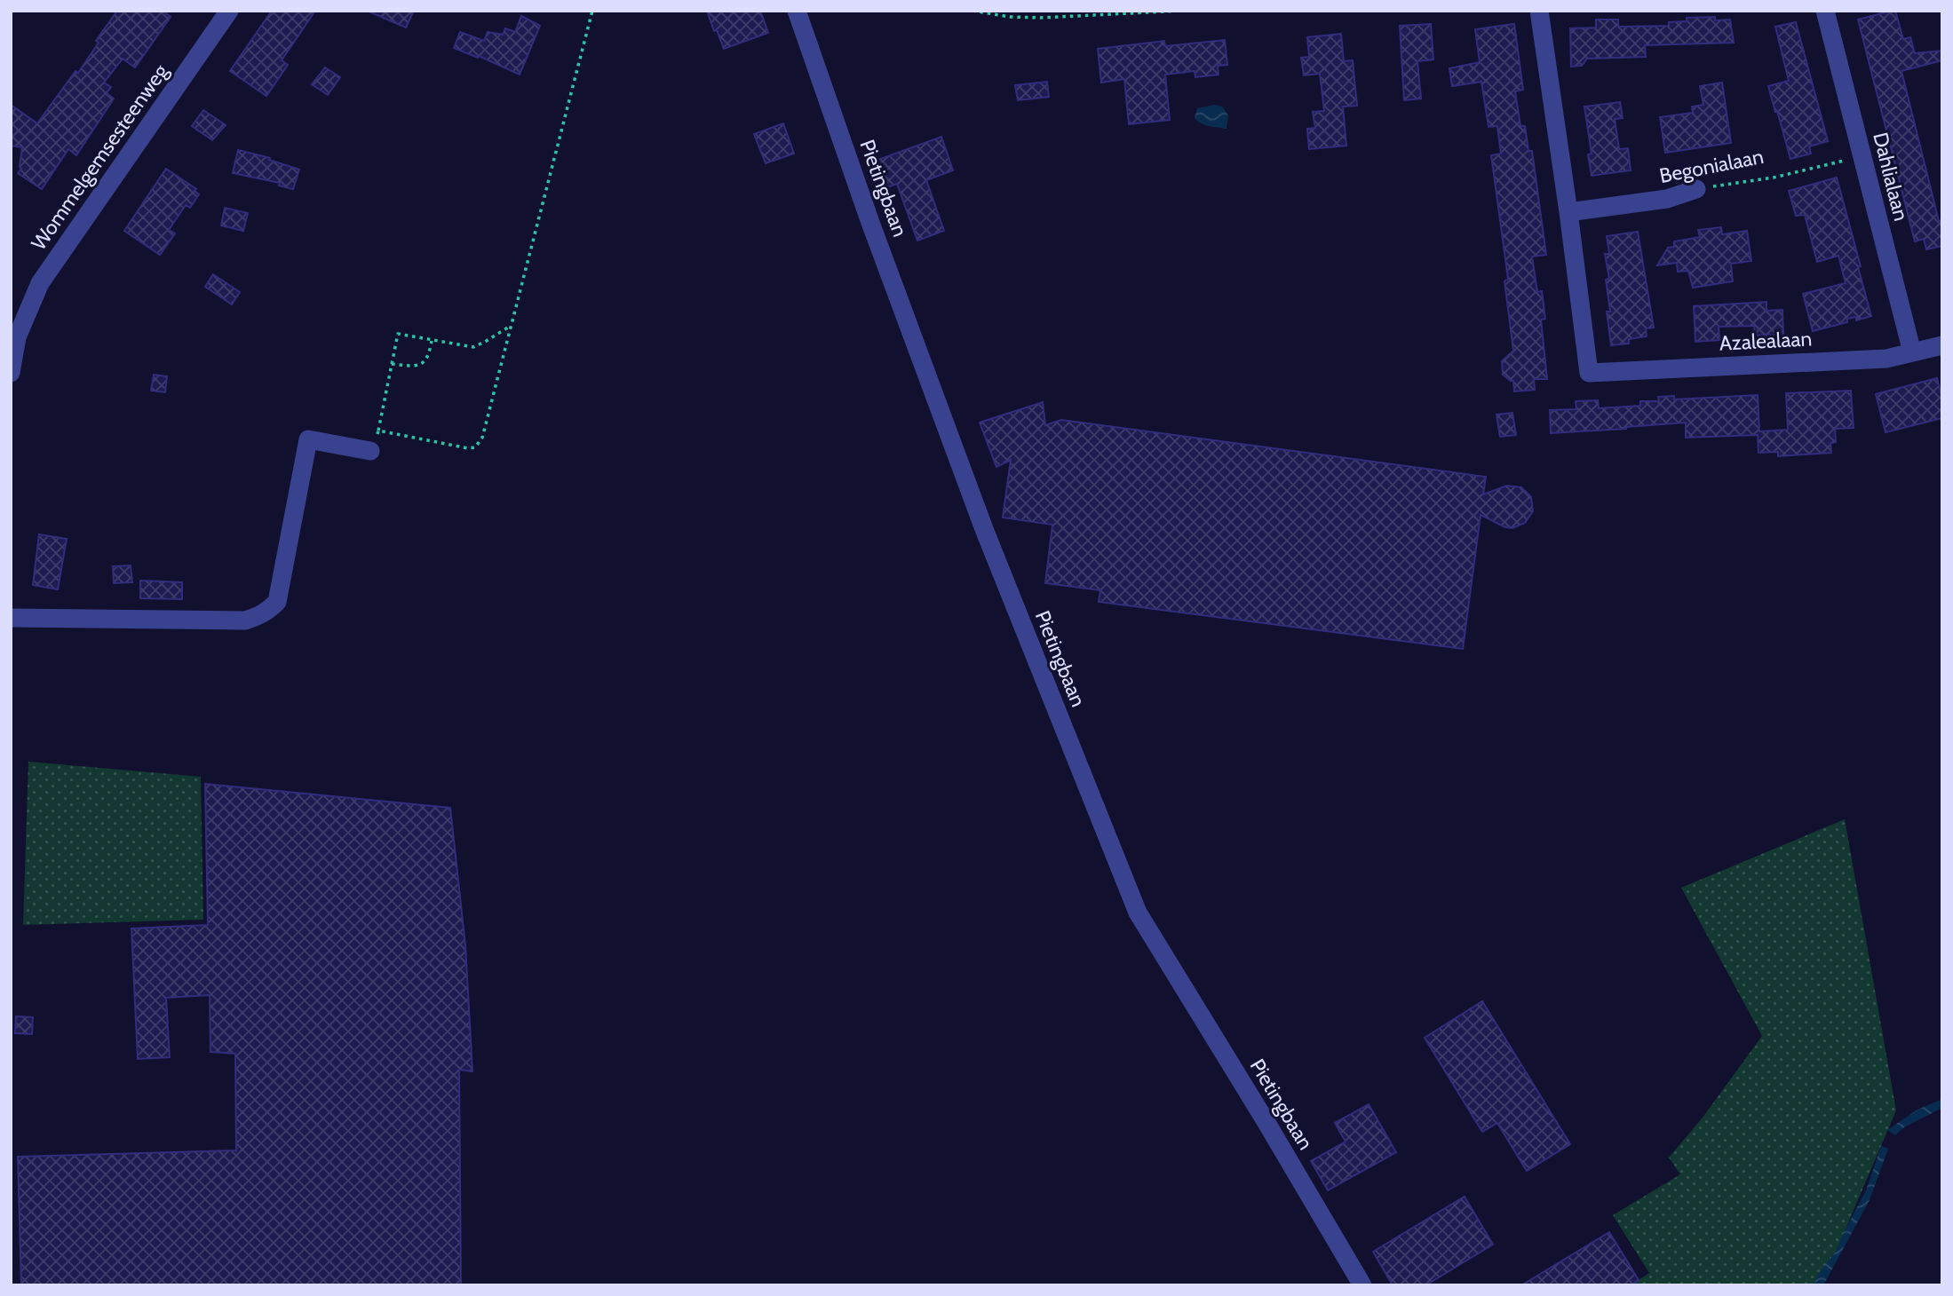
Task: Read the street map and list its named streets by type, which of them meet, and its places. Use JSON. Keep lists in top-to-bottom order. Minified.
{"streets":{"street":["Wommelgemsesteenweg","Begonialaan","Dahlialaan","Pietingbaan","Azalealaan"]},"crossings":[["Begonialaan","Dahlialaan"],["Begonialaan","Azalealaan"],["Dahlialaan","Azalealaan"]]}
